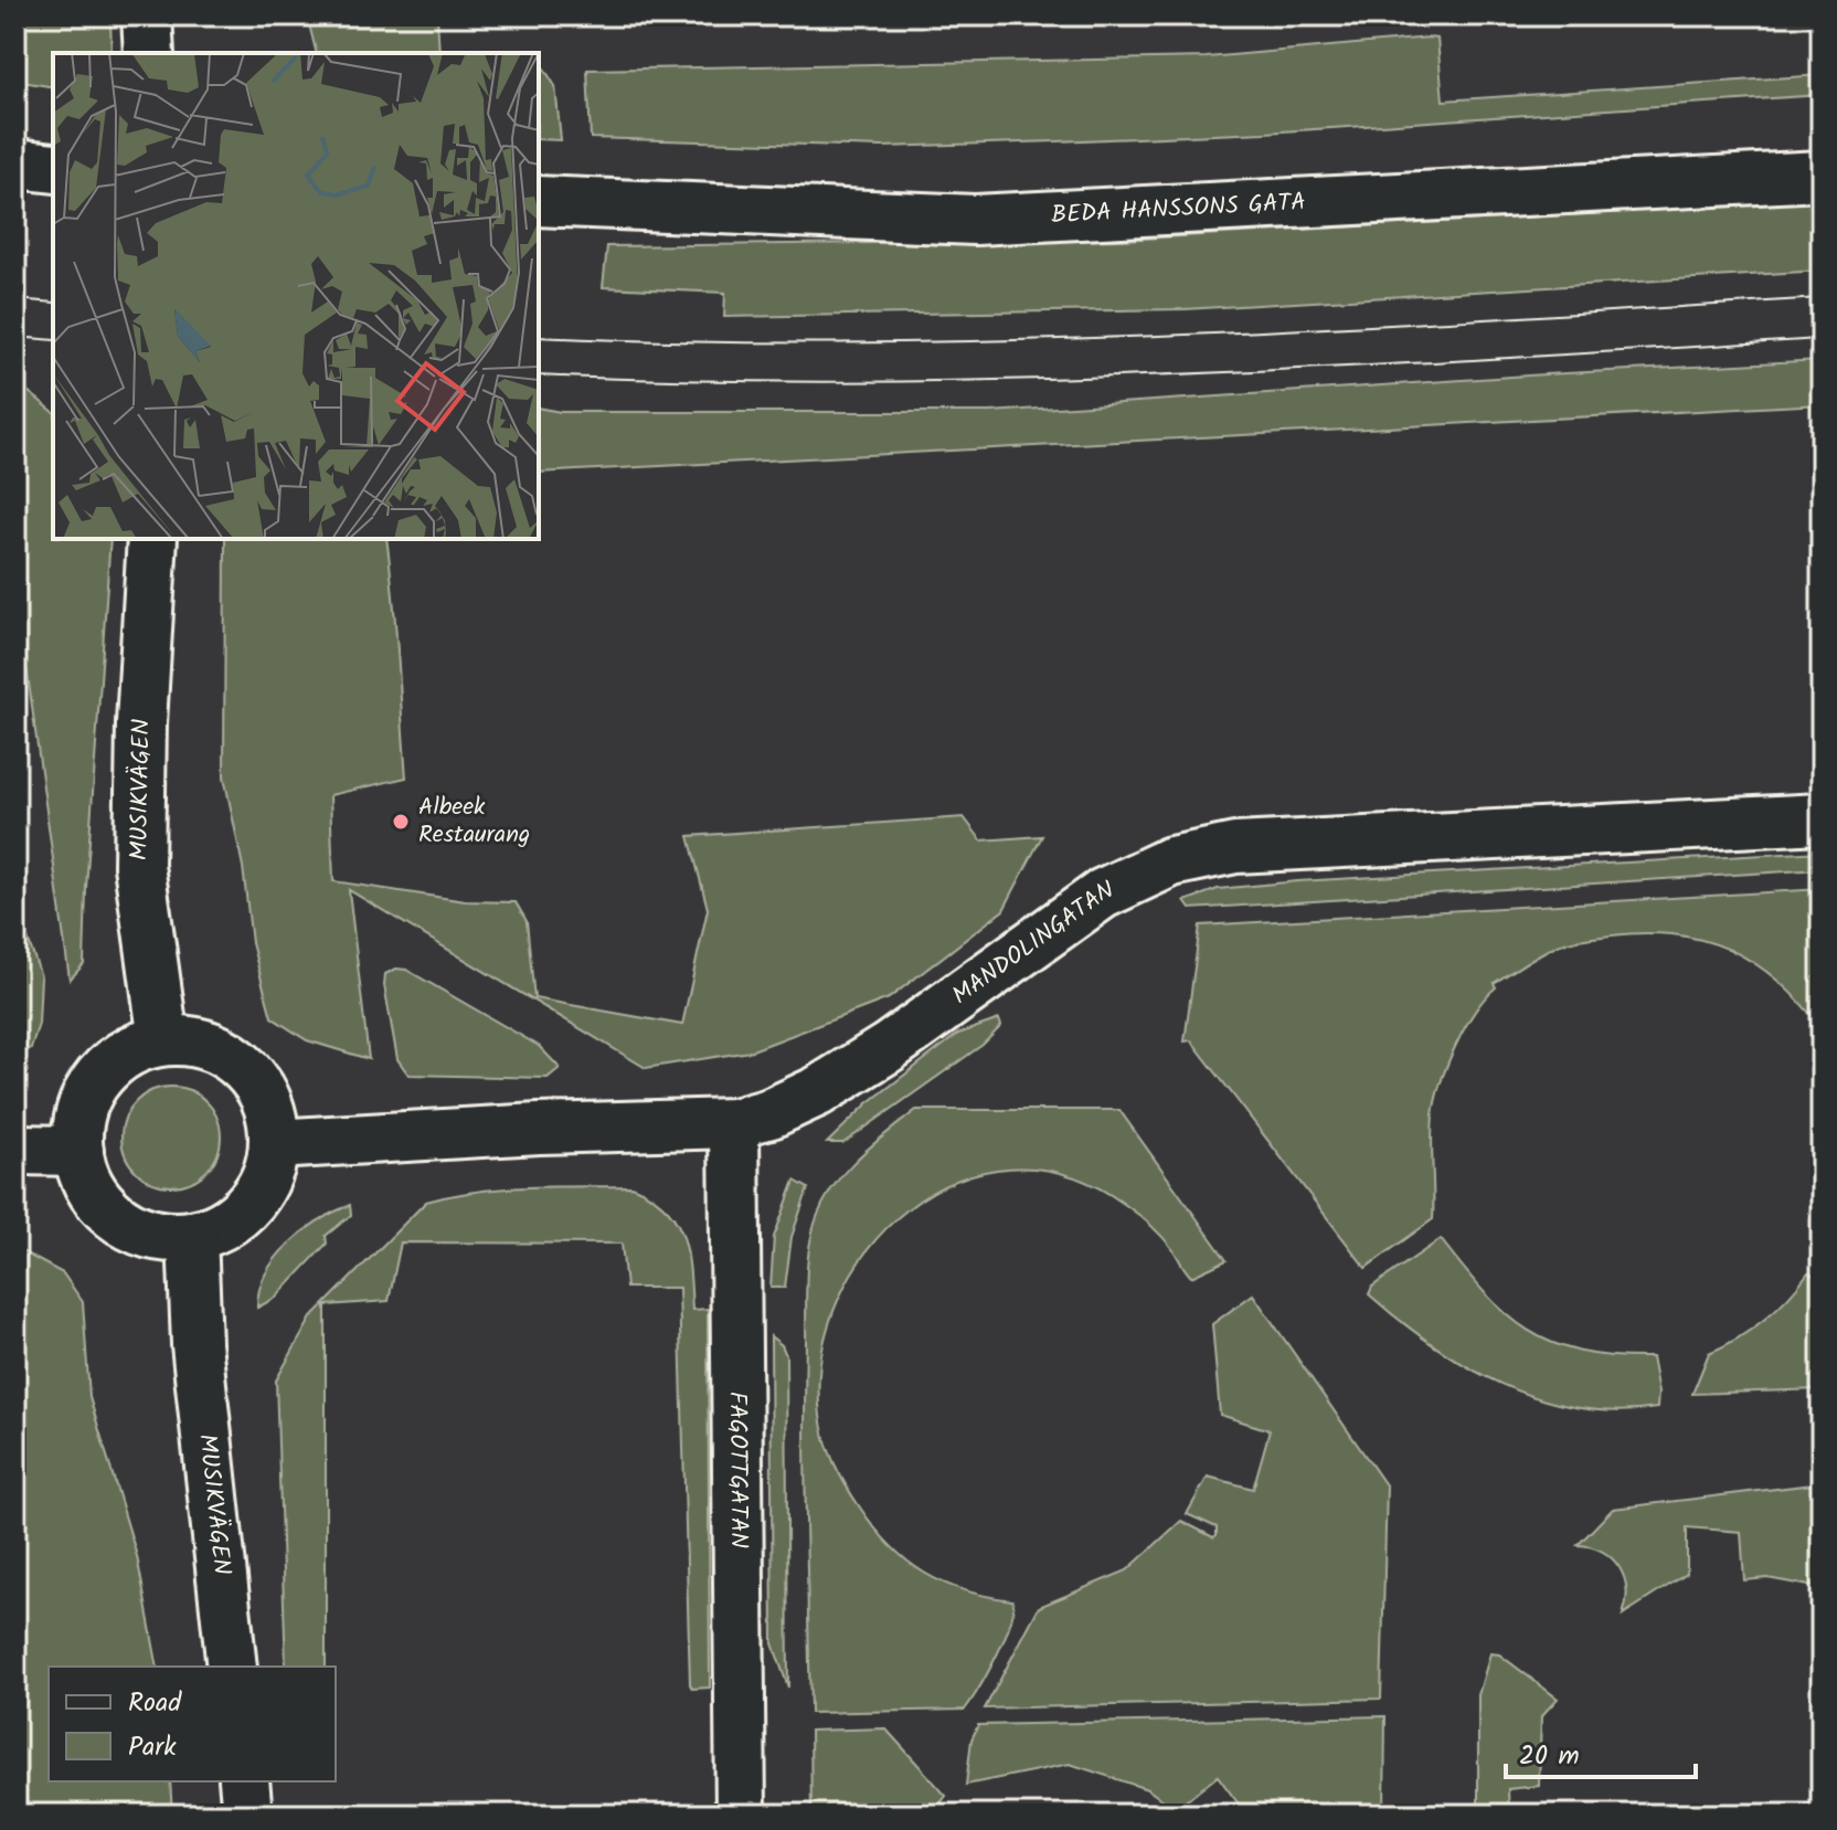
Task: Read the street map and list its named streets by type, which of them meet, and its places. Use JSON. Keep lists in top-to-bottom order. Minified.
{"streets":{"street":["BEDA HANSSONS GATA","MUSIKVÄGEN","MANDOLINGATAN","FAGOTTGATAN"]},"crossings":[["MUSIKVÄGEN","MANDOLINGATAN"],["MANDOLINGATAN","FAGOTTGATAN"]],"places":["Albeek Restaurang"],"legend":["Road","Park"],"scale_bar":"20 m"}
